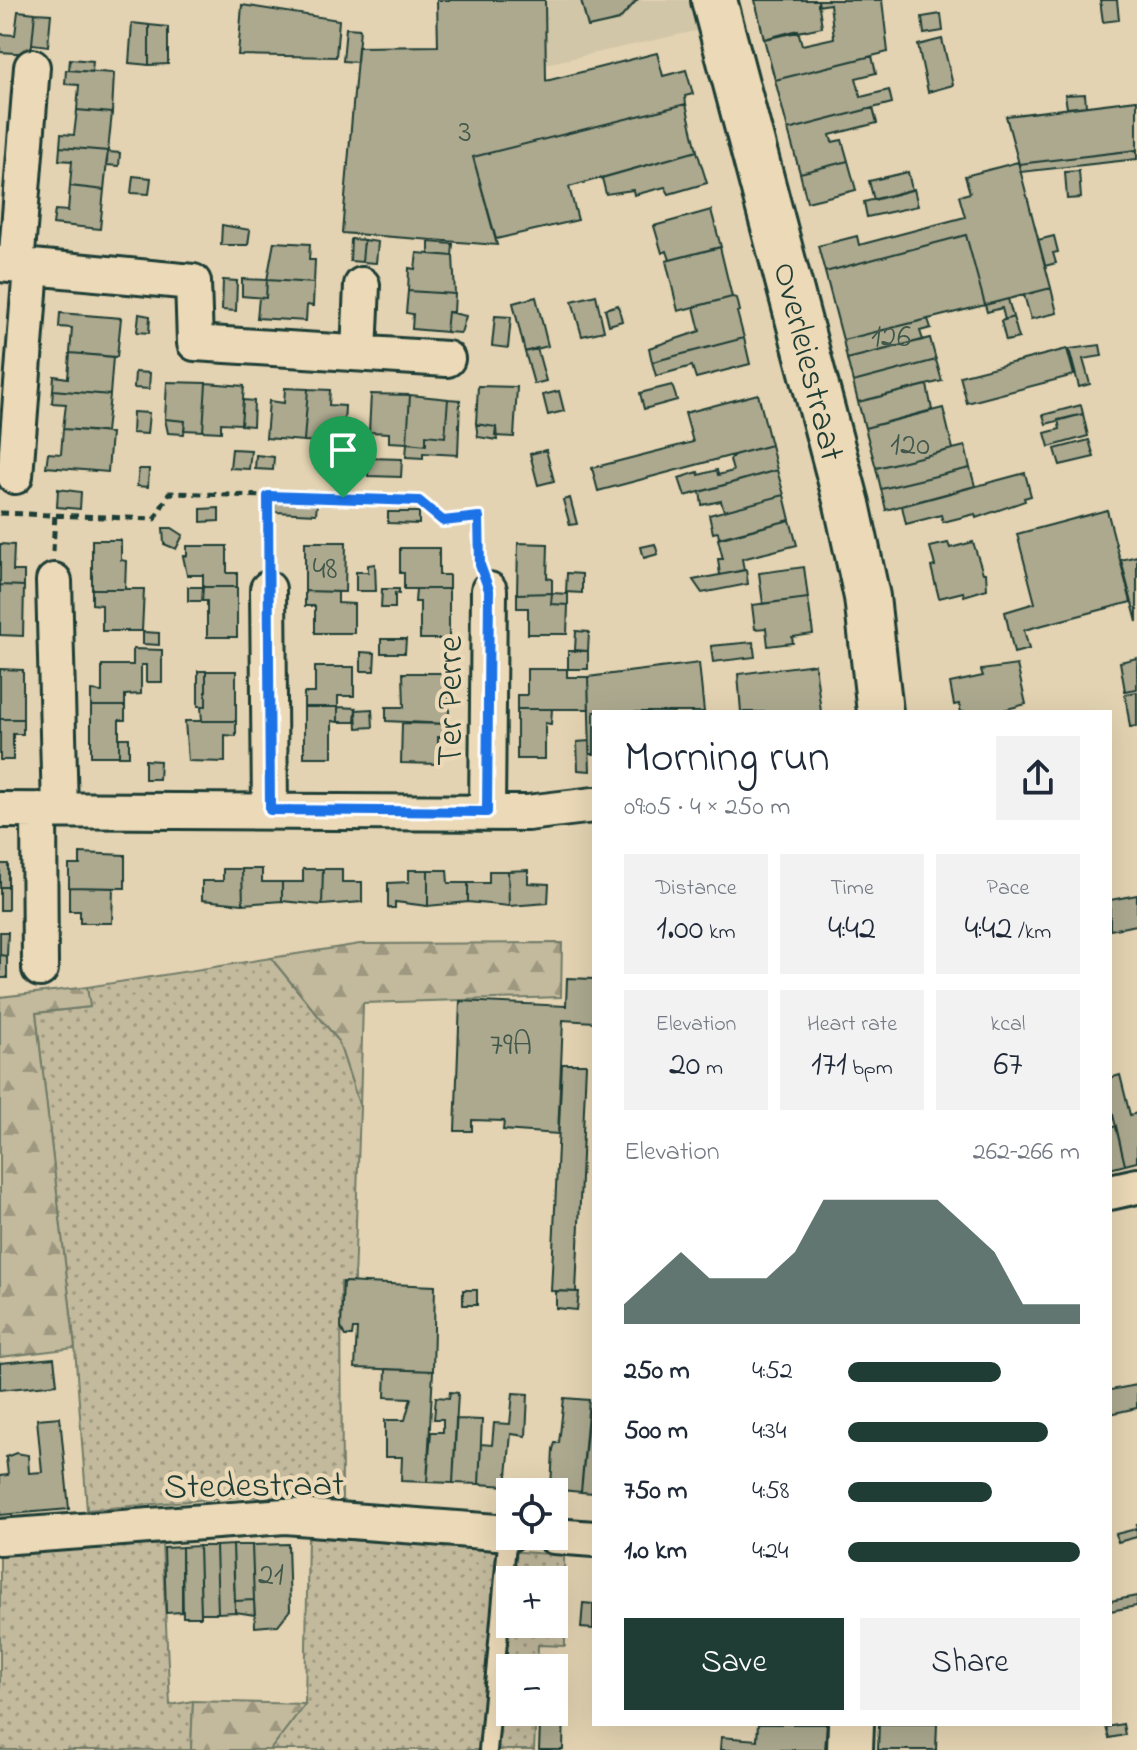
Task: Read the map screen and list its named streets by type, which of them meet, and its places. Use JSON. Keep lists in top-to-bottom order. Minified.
{"streets":{"main road":["Overleiestraat"],"street":["Ter Perre","Stedestraat"]},"house_numbers":["3","126","120","48","79A","21"],"page":{"heading":["Morning run","09:05 · 4 × 250 m"],"stats":[["Distance","1.00 km"],["Time","4:42"],["Pace","4:42 /km"],["Elevation","20 m"],["Heart rate","171 bpm"],["kcal","67"]],"chart":["Elevation","262–266 m"],"list":[{"name":"250 m","note":"4:52"},{"name":"500 m","note":"4:34"},{"name":"750 m","note":"4:58"},{"name":"1.0 km","note":"4:24"}],"map_buttons":["+","−"],"buttons":["Save","Share"]}}
